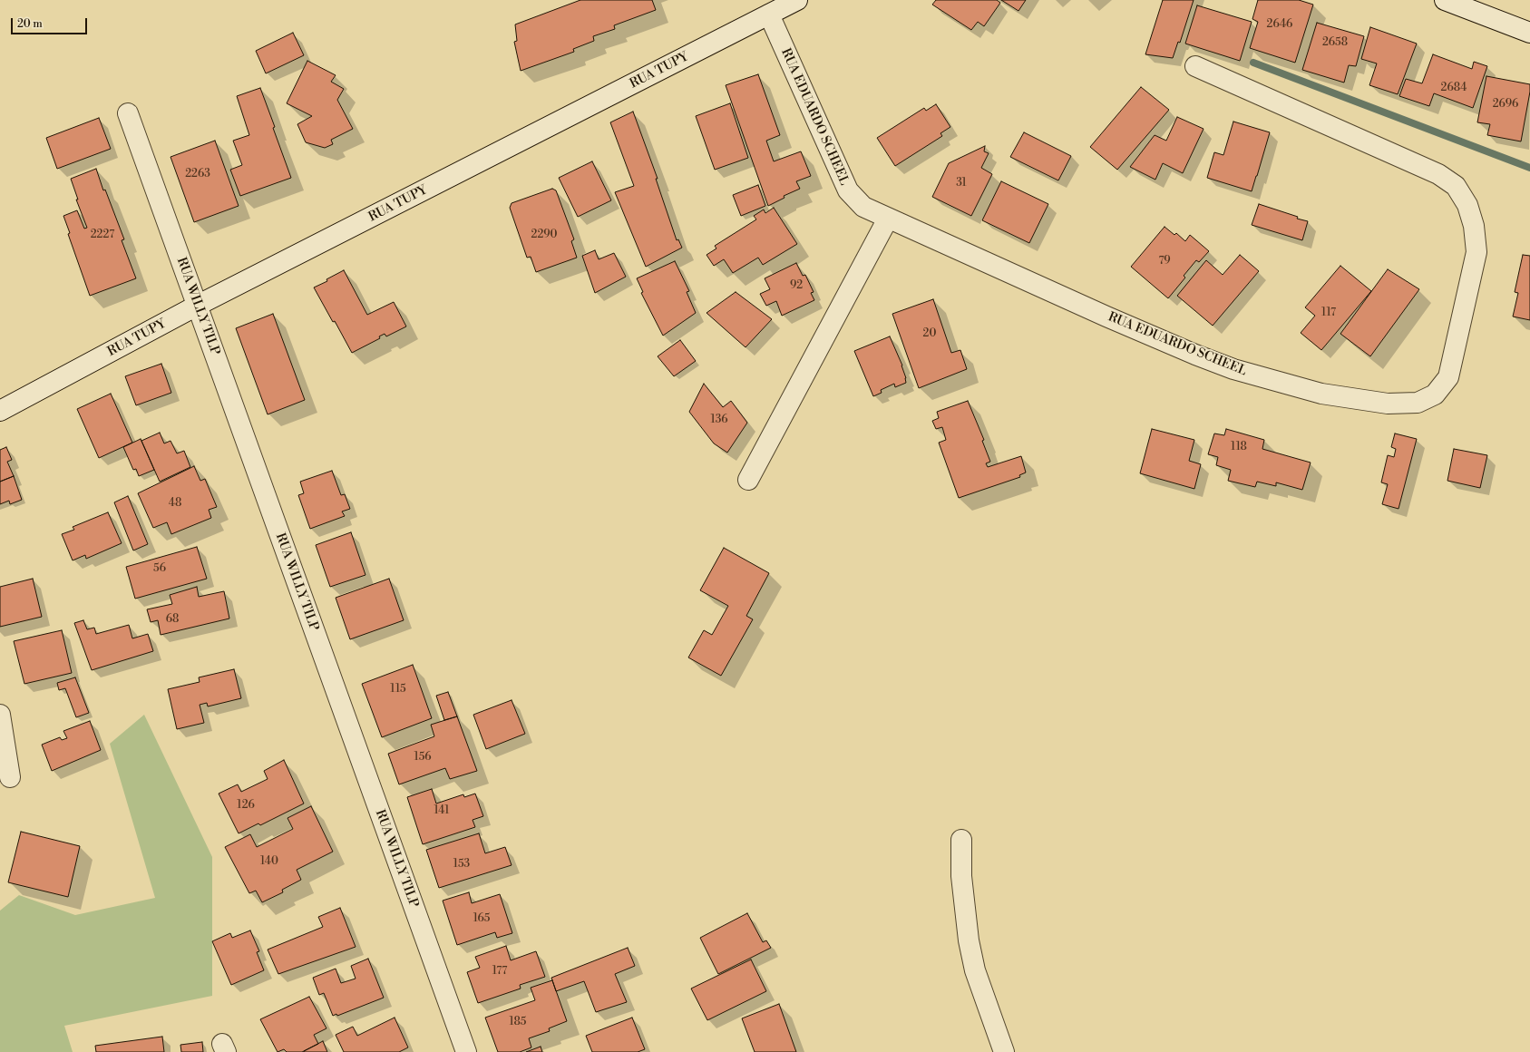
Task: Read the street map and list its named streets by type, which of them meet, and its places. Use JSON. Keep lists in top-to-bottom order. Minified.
{"streets":{"street":["RUA TUPY","RUA EDUARDO SCHEEL","RUA WILLY TILP"]},"crossings":[["RUA TUPY","RUA EDUARDO SCHEEL"],["RUA TUPY","RUA WILLY TILP"]],"house_numbers":["2646","2658","2684","2696","2263","31","2227","2290","79","92","117","20","136","118","48","56","68","115","156","126","141","140","153","165","177","185"],"scale_bar":"20 m"}
